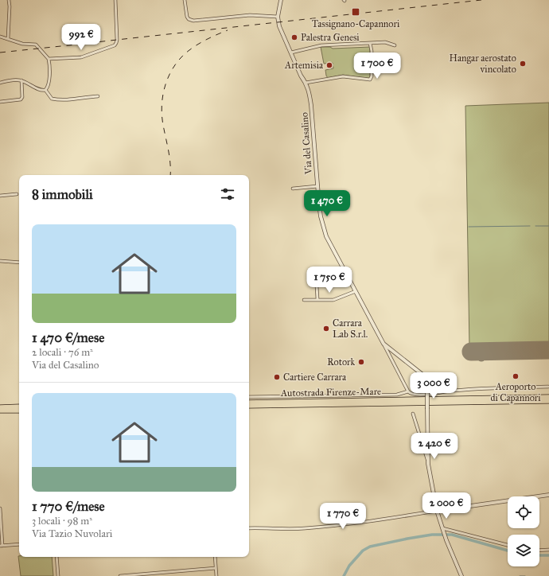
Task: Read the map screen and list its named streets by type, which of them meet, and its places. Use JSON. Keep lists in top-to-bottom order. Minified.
{"streets":{"highway":["Autostrada Firenze-Mare"],"street":["Via del Casalino"]},"places":{"transit":["Tassignano-Capannori"],"other":["Palestra Genesi","Hangar aerostato vincolato","Artemisia","Carrara Lab S.r.l.","Rotork","Aeroporto di Capannori","Cartiere Carrara"]},"page":{"price":["992 €","1 700 €","1 470 €","1 750 €","3 000 €","2 420 €","2 000 €","1 770 €"],"heading":"8 immobili","list":[{"name":"1 470 €/mese","note":"2 locali · 76 m² · Via del Casalino"},{"name":"1 770 €/mese","note":"3 locali · 98 m² · Via Tazio Nuvolari"}]}}
